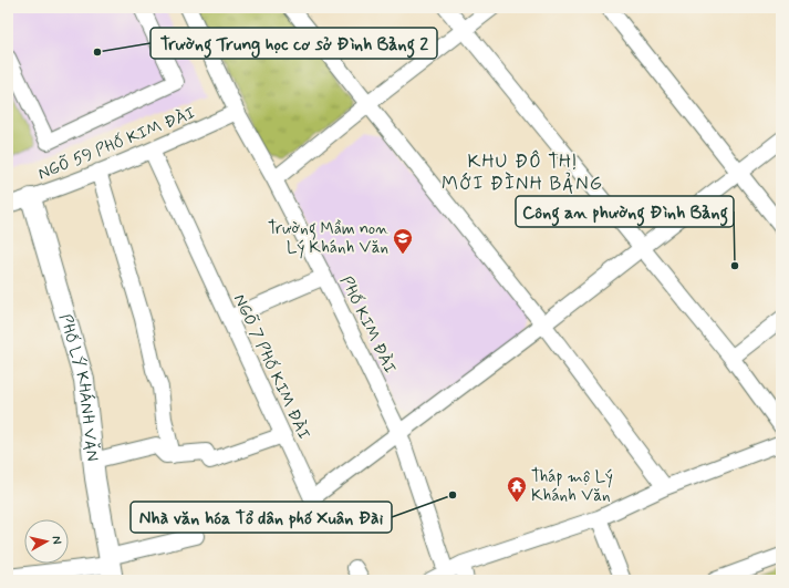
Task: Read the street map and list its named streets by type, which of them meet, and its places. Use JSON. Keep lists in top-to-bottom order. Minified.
{"streets":{"main road":["PHỐ LÝ KHÁNH VĂN"],"street":["NGÕ 59 PHỐ KIM ĐÀI","PHỐ KIM ĐÀI","NGÕ 7 PHỐ KIM ĐÀI"]},"crossings":[["NGÕ 59 PHỐ KIM ĐÀI","PHỐ KIM ĐÀI"],["NGÕ 59 PHỐ KIM ĐÀI","NGÕ 7 PHỐ KIM ĐÀI"],["NGÕ 59 PHỐ KIM ĐÀI","PHỐ LÝ KHÁNH VĂN"],["PHỐ KIM ĐÀI","NGÕ 7 PHỐ KIM ĐÀI"]],"districts":["KHU ĐÔ THỊ MỚI ĐÌNH BẢNG"],"places":{"other":["Trường Trung học cơ sở Đình Bảng 2","Công an phường Đình Bảng","Nhà văn hóa Tổ dân phố Xuân Đài"],"school or university":["Trường Mầm non Lý Khánh Văn"],"temple":["Tháp mộ Lý Khánh Văn"]},"north":"right"}
